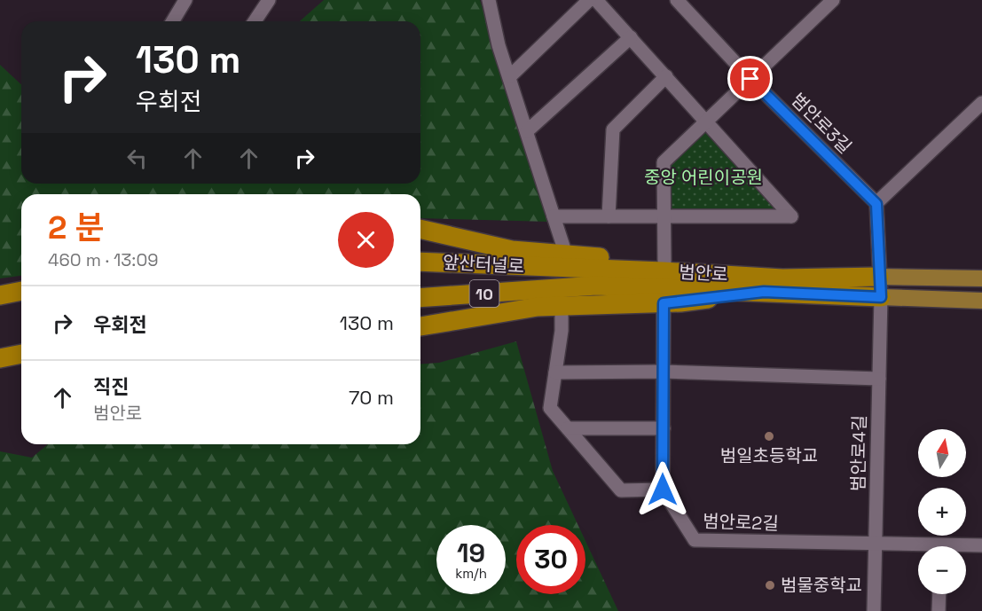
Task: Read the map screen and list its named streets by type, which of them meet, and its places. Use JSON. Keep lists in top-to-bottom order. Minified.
{"streets":{"highway":["앞산터널로","범안로","10"],"street":["범안로3길","범안로4길","범안로2길"]},"crossings":[["앞산터널로","범안로"],["범안로","범안로4길"],["범안로4길","범안로2길"]],"parks":["중앙 어린이공원"],"places":["범일초등학교","범물중학교"],"north":"top","page":{"turn":["130 m","우회전"],"heading":["2 분","460 m · 13:09"],"list":[{"name":"우회전","value":"130 m"},{"name":"직진","note":"범안로","value":"70 m"}],"map_buttons":["+","−"],"speed":"19 km/h","limit":"30"}}
